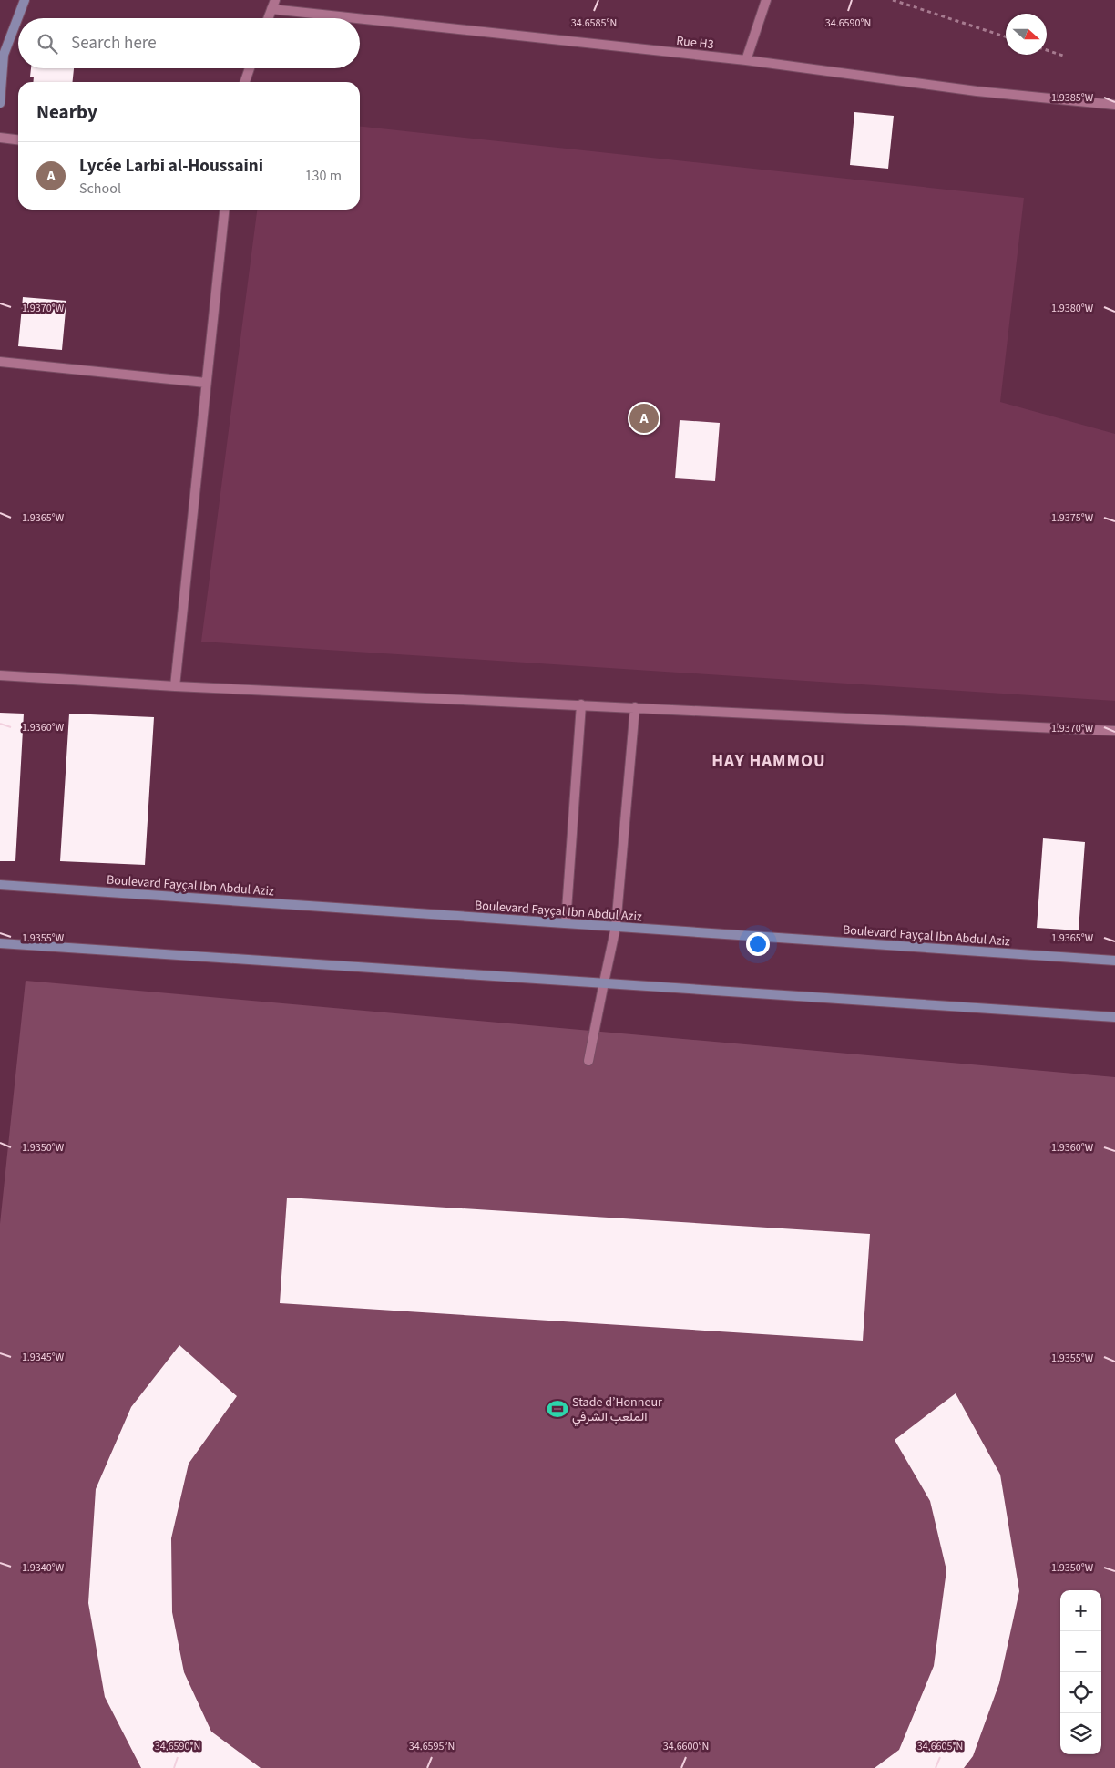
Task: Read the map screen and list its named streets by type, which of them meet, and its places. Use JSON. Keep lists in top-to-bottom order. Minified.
{"streets":{"main road":["Boulevard Fayçal Ibn Abdul Aziz"],"street":["Rue H3"]},"districts":["HAY HAMMOU"],"places":{"sports":["Stade d’Honneur الملعب الشرفي"]},"north":"right","page":{"search":"Search here","heading":"Nearby","list":[{"mark":"A","name":"Lycée Larbi al-Houssaini","note":"School","value":"130 m"}],"pins":"A","map_buttons":["+","−"]},"coordinates":["34.6585°N","34.6590°N","1.9385°W","1.9370°W","1.9380°W","1.9365°W","1.9375°W","1.9360°W","1.9355°W","1.9350°W","1.9345°W","1.9340°W","34.6595°N","34.6600°N","34.6605°N"]}
